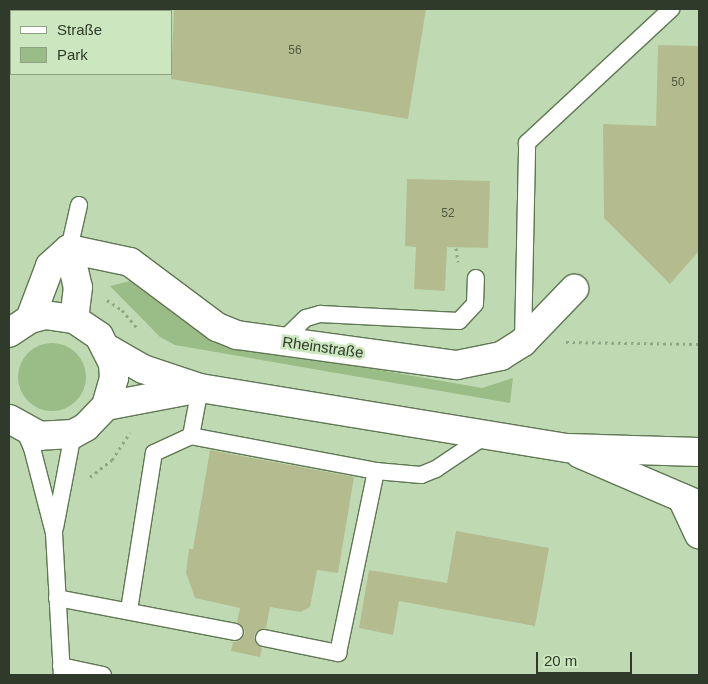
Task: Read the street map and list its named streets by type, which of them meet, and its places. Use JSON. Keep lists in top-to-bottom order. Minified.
{"streets":{"main road":["Rheinstraße"]},"house_numbers":["56","50","52"],"legend":["Straße","Park"],"scale_bar":"20 m"}
